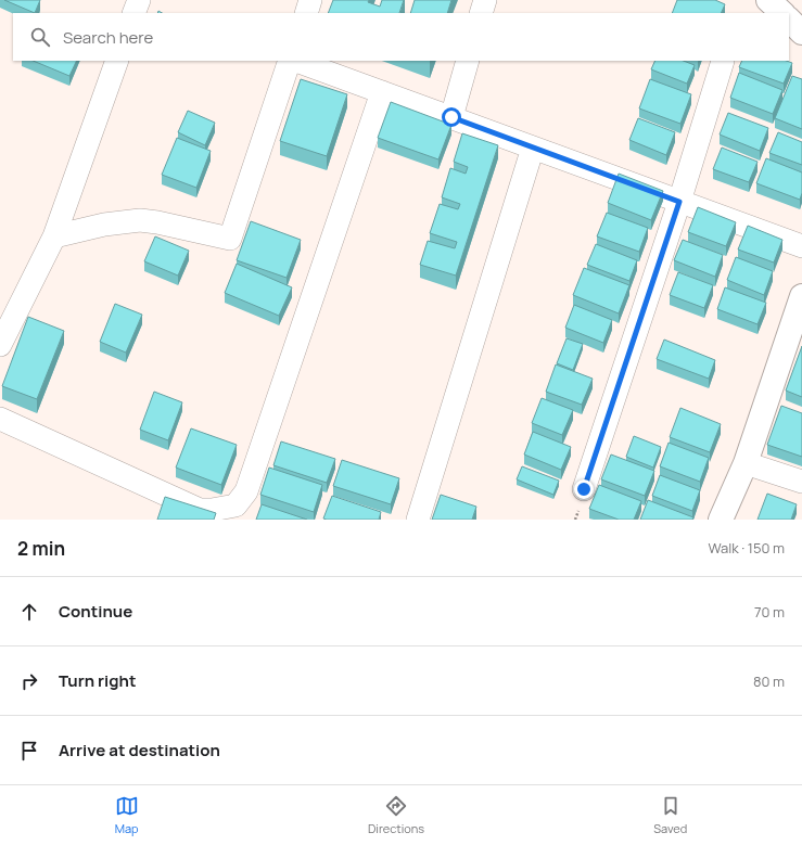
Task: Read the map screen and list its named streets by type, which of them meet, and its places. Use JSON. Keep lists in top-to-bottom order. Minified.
{"page":{"search":"Search here","heading":["2 min","Walk · 150 m"],"list":[["Continue","70 m"],["Turn right","80 m"],"Arrive at destination"],"nav":["Map","Directions","Saved"]}}
